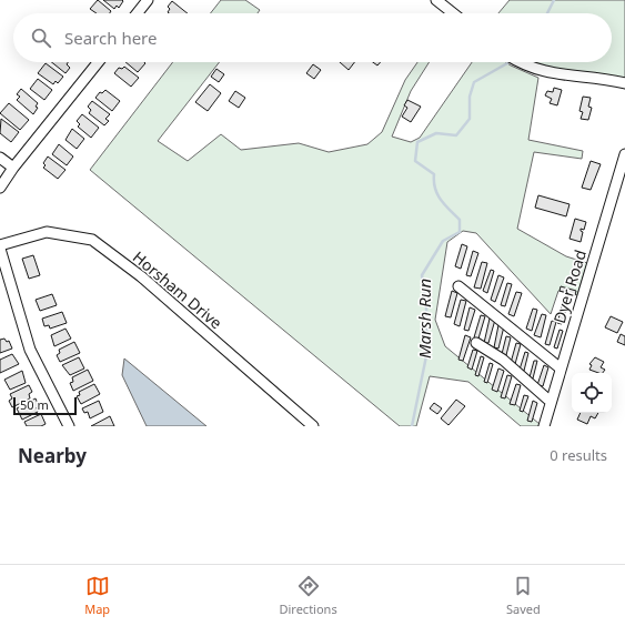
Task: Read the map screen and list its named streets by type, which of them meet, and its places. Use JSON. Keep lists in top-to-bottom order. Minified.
{"streets":{"street":["Dyer Road","Horsham Drive"]},"water":["Marsh Run"],"scale_bar":"50 m","page":{"search":"Search here","scale":"50 m","heading":["Nearby","0 results"],"nav":["Map","Directions","Saved"]}}
